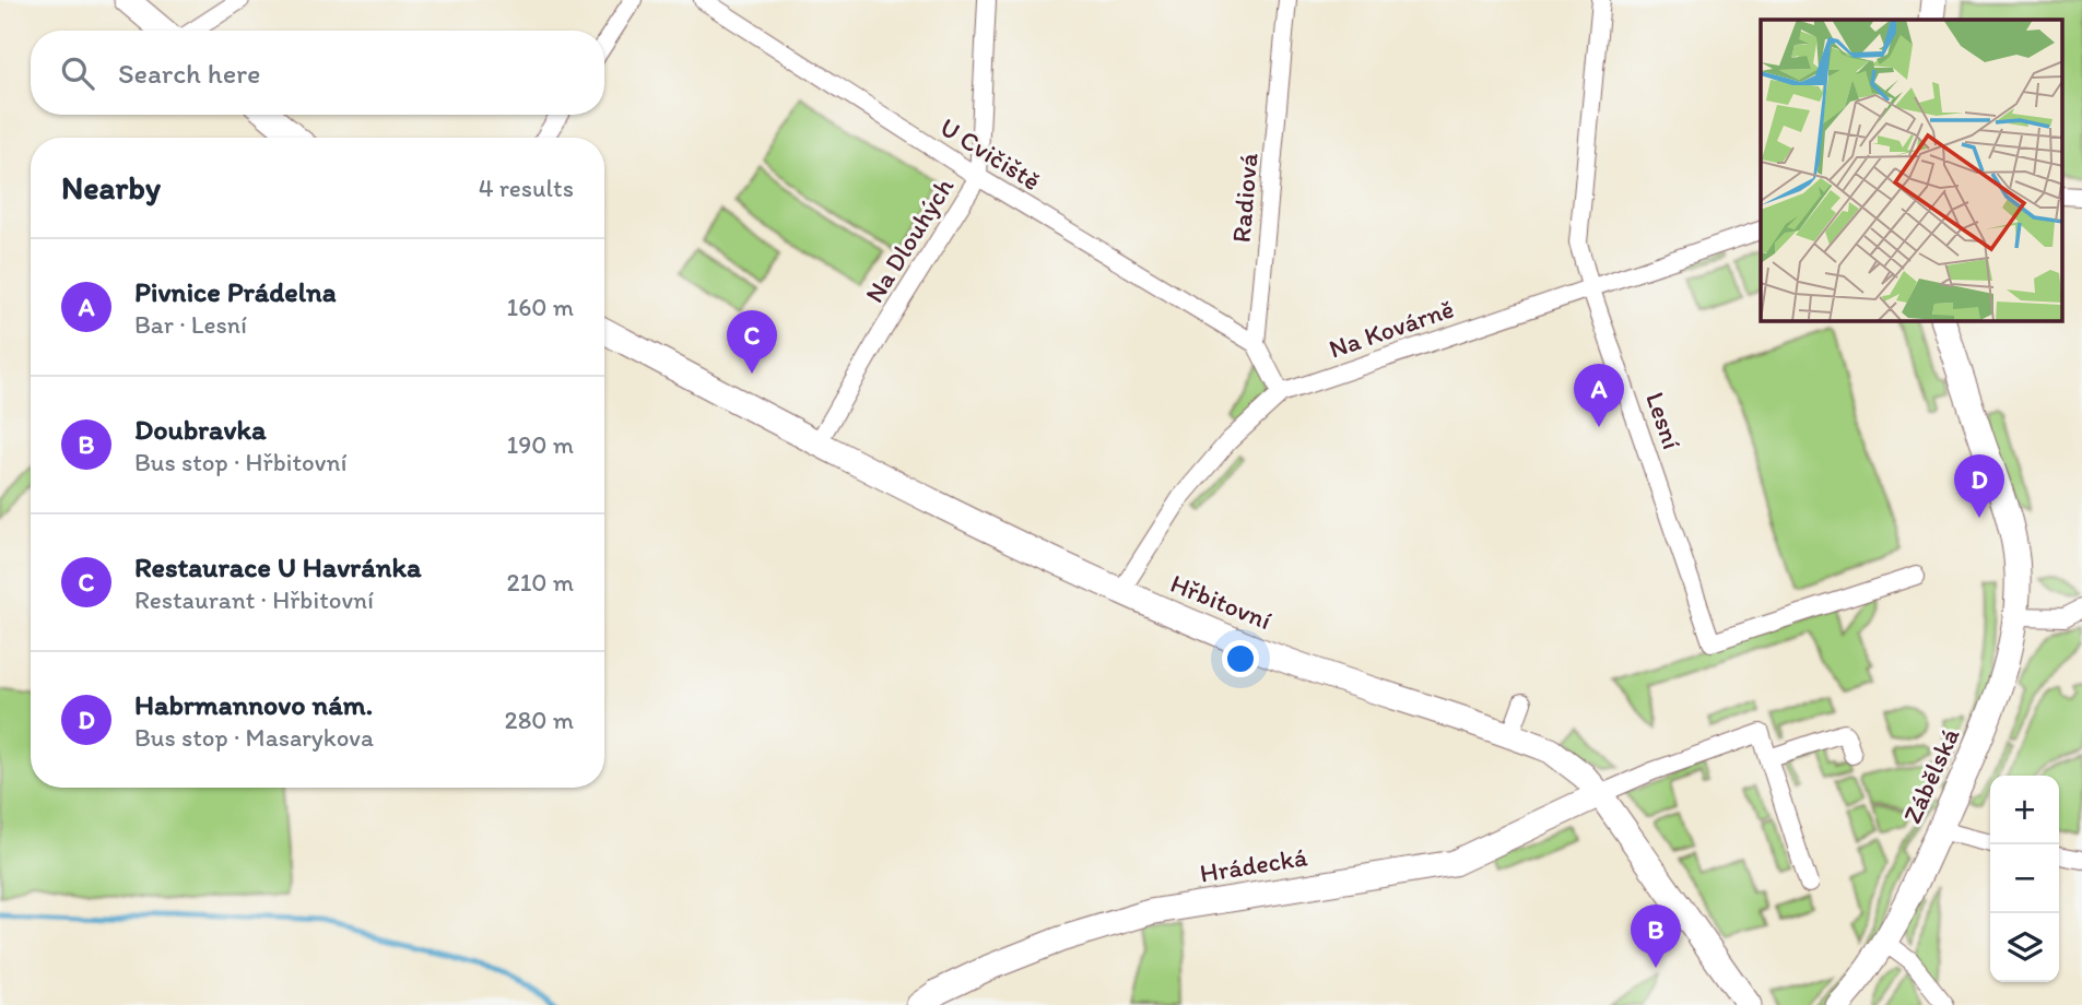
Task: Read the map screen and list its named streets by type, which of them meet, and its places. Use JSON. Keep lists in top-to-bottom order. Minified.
{"streets":{"street":["U Cvičiště","Radiová","Na Dlouhých","Na Kovárně","Lesní","Hřbitovní","Zábělská","Hrádecká"]},"crossings":[["U Cvičiště","Radiová"],["U Cvičiště","Na Dlouhých"],["Na Dlouhých","Hřbitovní"],["Na Kovárně","Lesní"],["Na Kovárně","Hřbitovní"],["Hřbitovní","Hrádecká"]],"page":{"search":"Search here","heading":["Nearby","4 results"],"list":[{"mark":"A","name":"Pivnice Prádelna","note":"Bar · Lesní","value":"160 m"},{"mark":"B","name":"Doubravka","note":"Bus stop · Hřbitovní","value":"190 m"},{"mark":"C","name":"Restaurace U Havránka","note":"Restaurant · Hřbitovní","value":"210 m"},{"mark":"D","name":"Habrmannovo nám.","note":"Bus stop · Masarykova","value":"280 m"}],"pins":["C","A","D","B"],"map_buttons":["+","−"]}}
